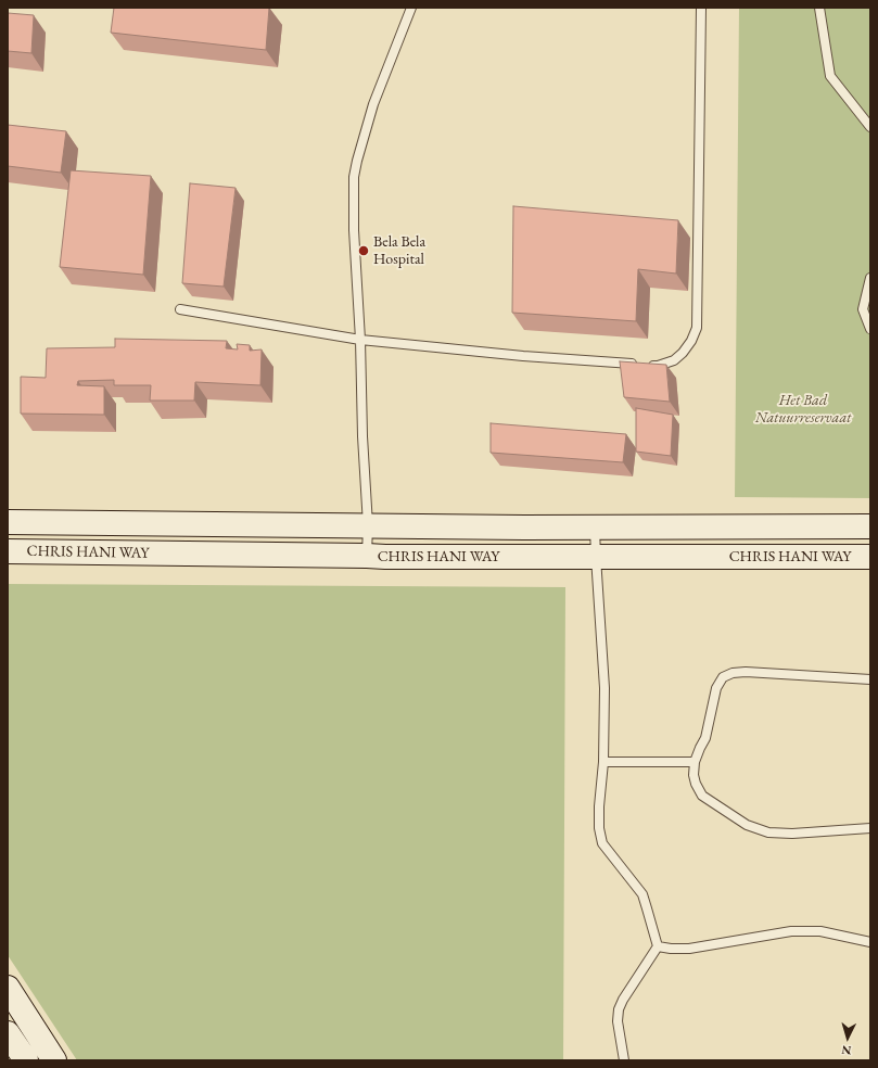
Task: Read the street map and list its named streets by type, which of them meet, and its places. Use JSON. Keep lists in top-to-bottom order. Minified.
{"streets":{"main road":["CHRIS HANI WAY"]},"parks":["Het Bad Natuurreservaat"],"places":["Bela Bela Hospital"],"north":"bottom"}
